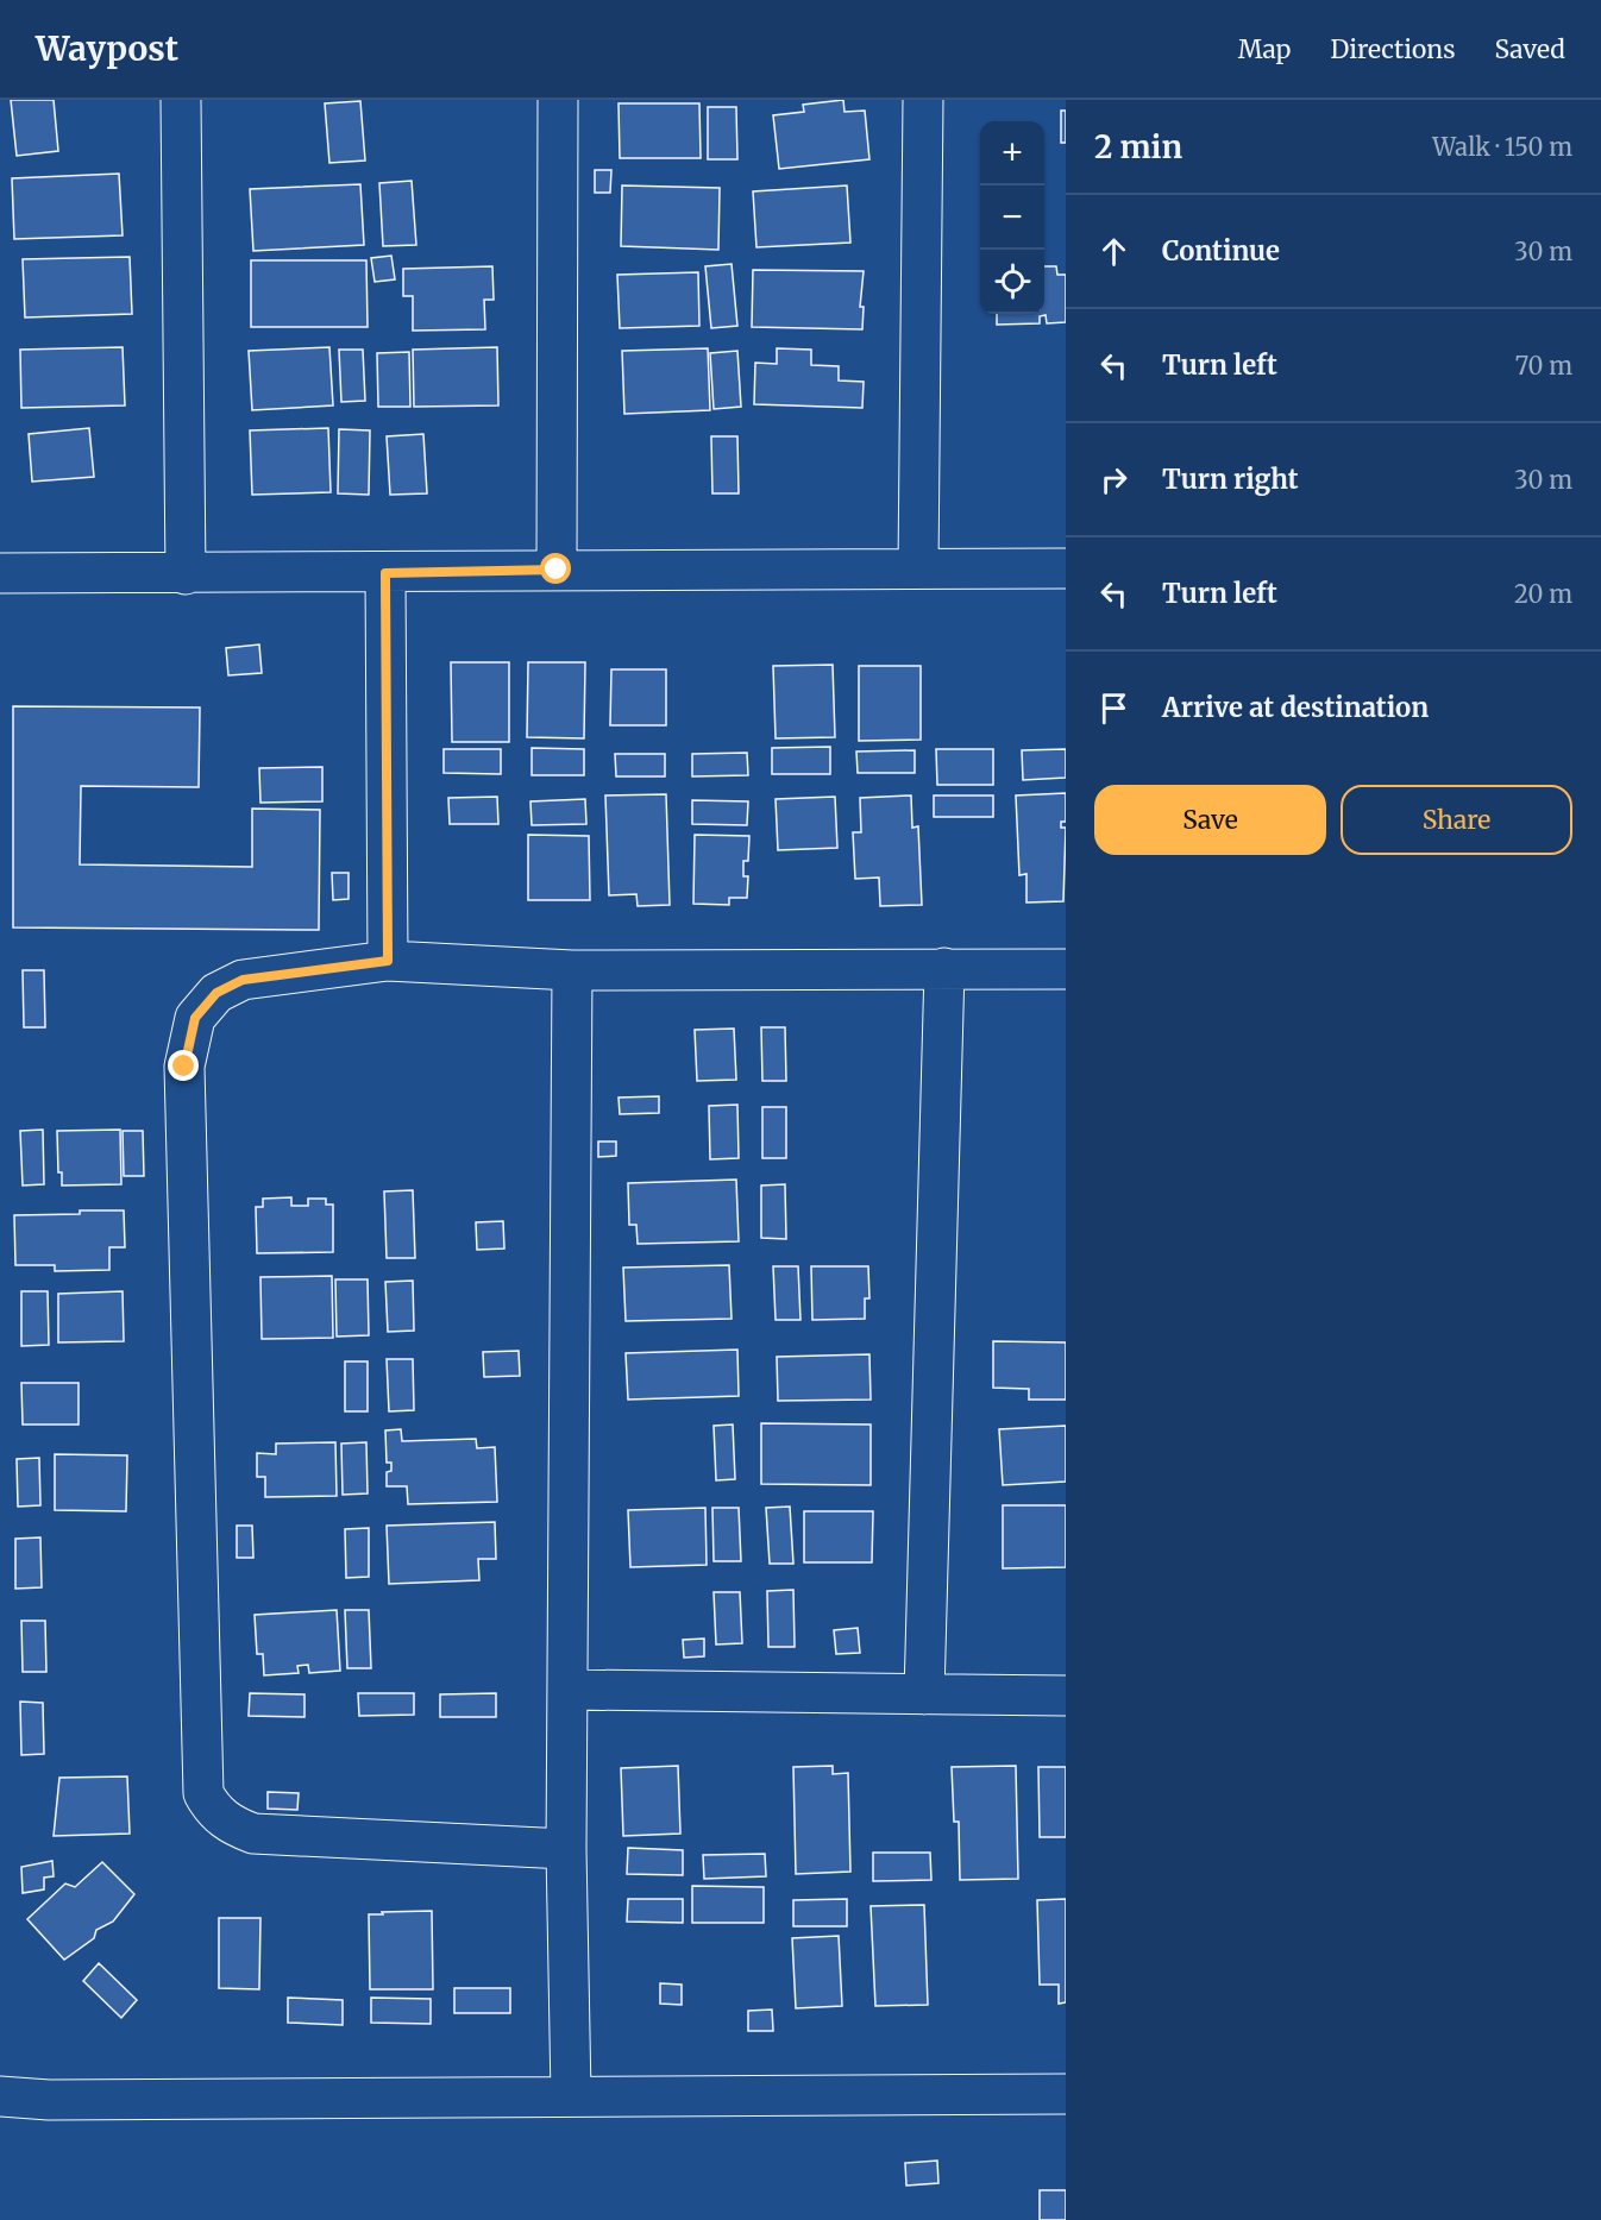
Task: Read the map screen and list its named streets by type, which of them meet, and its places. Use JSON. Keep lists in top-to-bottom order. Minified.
{"page":{"header":"Waypost","nav":["Map","Directions","Saved"],"heading":["2 min","Walk · 150 m"],"map_buttons":["+","−"],"list":[["Continue","30 m"],["Turn left","70 m"],["Turn right","30 m"],["Turn left","20 m"],"Arrive at destination"],"buttons":["Save","Share"]}}
